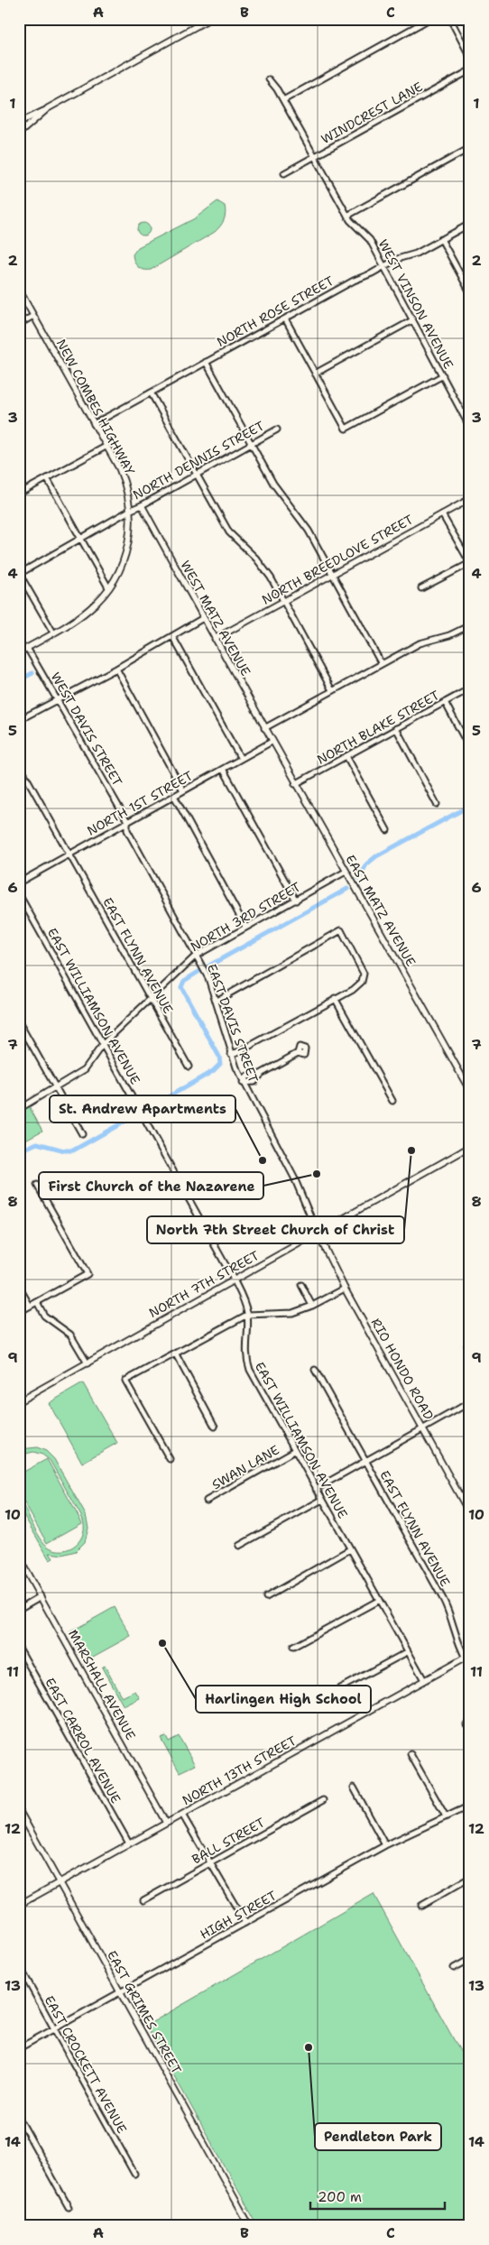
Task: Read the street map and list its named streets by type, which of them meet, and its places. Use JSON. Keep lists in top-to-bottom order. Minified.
{"streets":{"street":["WINDCREST LANE","WEST VINSON AVENUE","NORTH ROSE STREET","NEW COMBES HIGHWAY","NORTH DENNIS STREET","NORTH BREEDLOVE STREET","WEST MATZ AVENUE","NORTH BLAKE STREET","WEST DAVIS STREET","NORTH 1ST STREET","EAST MATZ AVENUE","NORTH 3RD STREET","EAST FLYNN AVENUE","EAST WILLIAMSON AVENUE","EAST DAVIS STREET","NORTH 7TH STREET","RIO HONDO ROAD","SWAN LANE","MARSHALL AVENUE","EAST CARROL AVENUE","NORTH 13TH STREET","BALL STREET","HIGH STREET","EAST GRIMES STREET","EAST CROCKETT AVENUE"]},"crossings":[["WINDCREST LANE","WEST VINSON AVENUE"],["WEST VINSON AVENUE","NORTH ROSE STREET"],["NORTH ROSE STREET","NEW COMBES HIGHWAY"],["NEW COMBES HIGHWAY","NORTH DENNIS STREET"],["NEW COMBES HIGHWAY","WEST DAVIS STREET"],["NORTH DENNIS STREET","WEST MATZ AVENUE"],["NORTH BREEDLOVE STREET","WEST MATZ AVENUE"],["WEST MATZ AVENUE","NORTH 1ST STREET"],["WEST MATZ AVENUE","EAST MATZ AVENUE"],["NORTH BLAKE STREET","EAST MATZ AVENUE"],["WEST DAVIS STREET","NORTH 1ST STREET"],["WEST DAVIS STREET","EAST DAVIS STREET"],["NORTH 1ST STREET","EAST MATZ AVENUE"],["NORTH 1ST STREET","EAST FLYNN AVENUE"],["NORTH 1ST STREET","EAST DAVIS STREET"],["EAST MATZ AVENUE","NORTH 3RD STREET"],["NORTH 3RD STREET","EAST FLYNN AVENUE"],["NORTH 3RD STREET","EAST WILLIAMSON AVENUE"],["NORTH 3RD STREET","EAST DAVIS STREET"],["EAST FLYNN AVENUE","NORTH 13TH STREET"],["EAST WILLIAMSON AVENUE","NORTH 7TH STREET"],["EAST WILLIAMSON AVENUE","SWAN LANE"],["EAST WILLIAMSON AVENUE","NORTH 13TH STREET"],["EAST DAVIS STREET","NORTH 7TH STREET"],["EAST DAVIS STREET","RIO HONDO ROAD"],["NORTH 7TH STREET","RIO HONDO ROAD"],["MARSHALL AVENUE","NORTH 13TH STREET"],["EAST CARROL AVENUE","NORTH 13TH STREET"],["NORTH 13TH STREET","EAST GRIMES STREET"],["HIGH STREET","EAST GRIMES STREET"],["HIGH STREET","EAST CROCKETT AVENUE"]],"places":["North 7th Street Church of Christ","St. Andrew Apartments","First Church of the Nazarene","Harlingen High School","Pendleton Park"],"scale_bar":"200 m","grid":{"columns":["A","B","C"],"rows":["1","2","3","4","5","6","7","8","9","10","11","12","13","14"]}}
